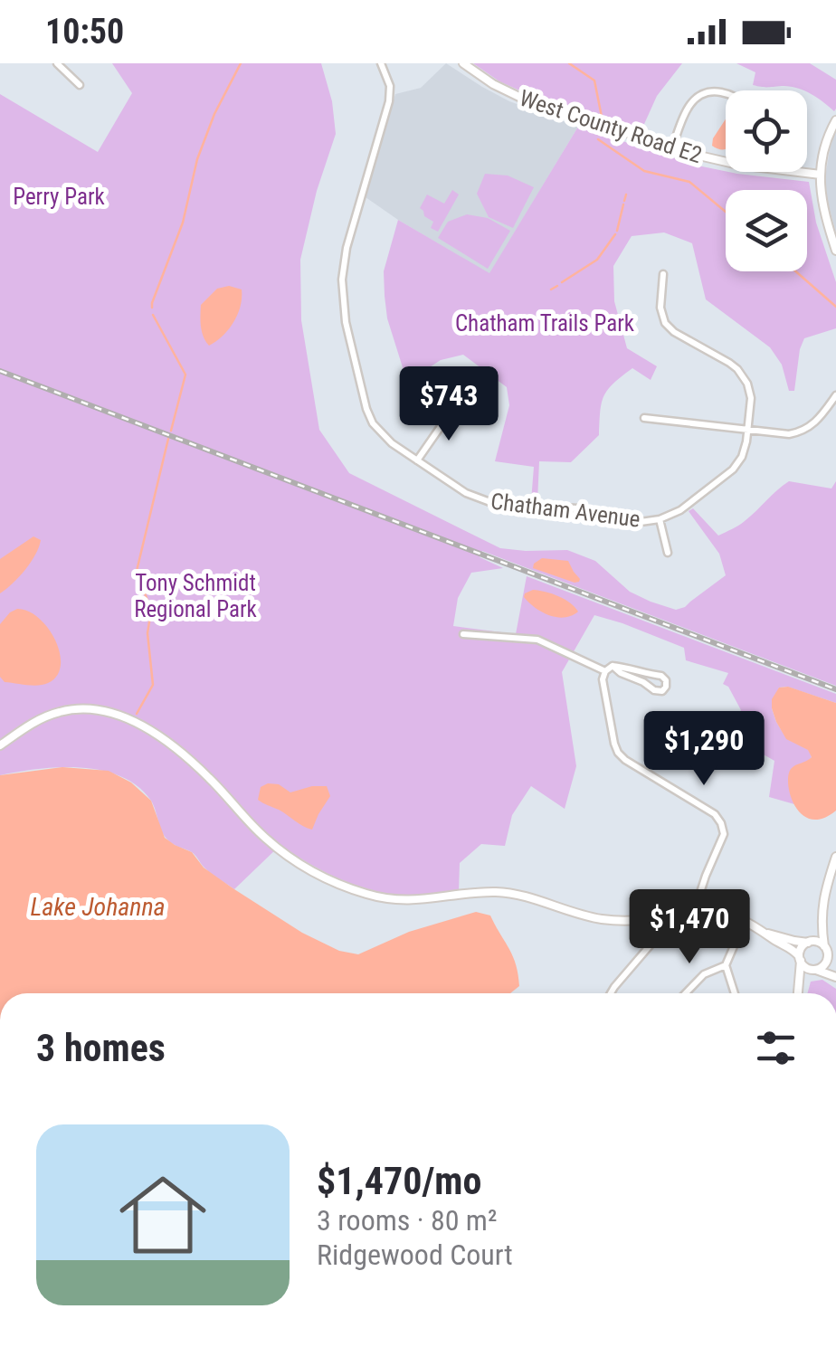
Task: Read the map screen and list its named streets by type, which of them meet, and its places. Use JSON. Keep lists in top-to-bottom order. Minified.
{"streets":{"street":["West County Road E2","Chatham Avenue"]},"water":["Lake Johanna"],"parks":["Perry Park","Chatham Trails Park","Tony Schmidt Regional Park"],"page":{"status":"10:50","price":["$743","$1,290","$1,470"],"heading":"3 homes","list":[{"name":"$1,470/mo","note":"3 rooms · 80 m² · Ridgewood Court"}]}}
